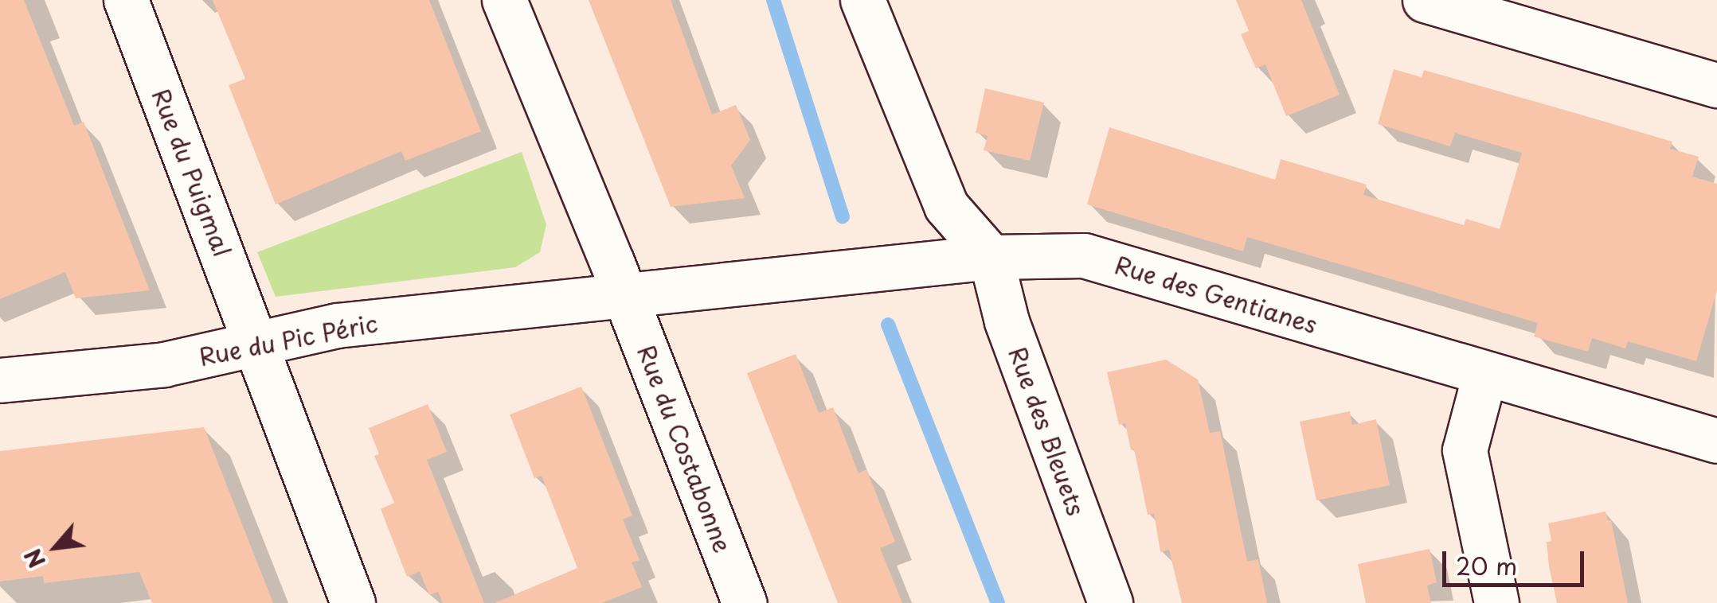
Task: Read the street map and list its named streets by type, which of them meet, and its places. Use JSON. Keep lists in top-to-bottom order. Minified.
{"streets":{"street":["Rue du Puigmal","Rue des Gentianes","Rue du Pic Péric","Rue des Bleuets","Rue du Costabonne"]},"crossings":[["Rue du Puigmal","Rue du Pic Péric"],["Rue des Gentianes","Rue du Pic Péric"],["Rue des Gentianes","Rue des Bleuets"],["Rue des Gentianes","Rue du Costabonne"],["Rue du Pic Péric","Rue du Costabonne"]],"scale_bar":"20 m","north":"bottom left"}
